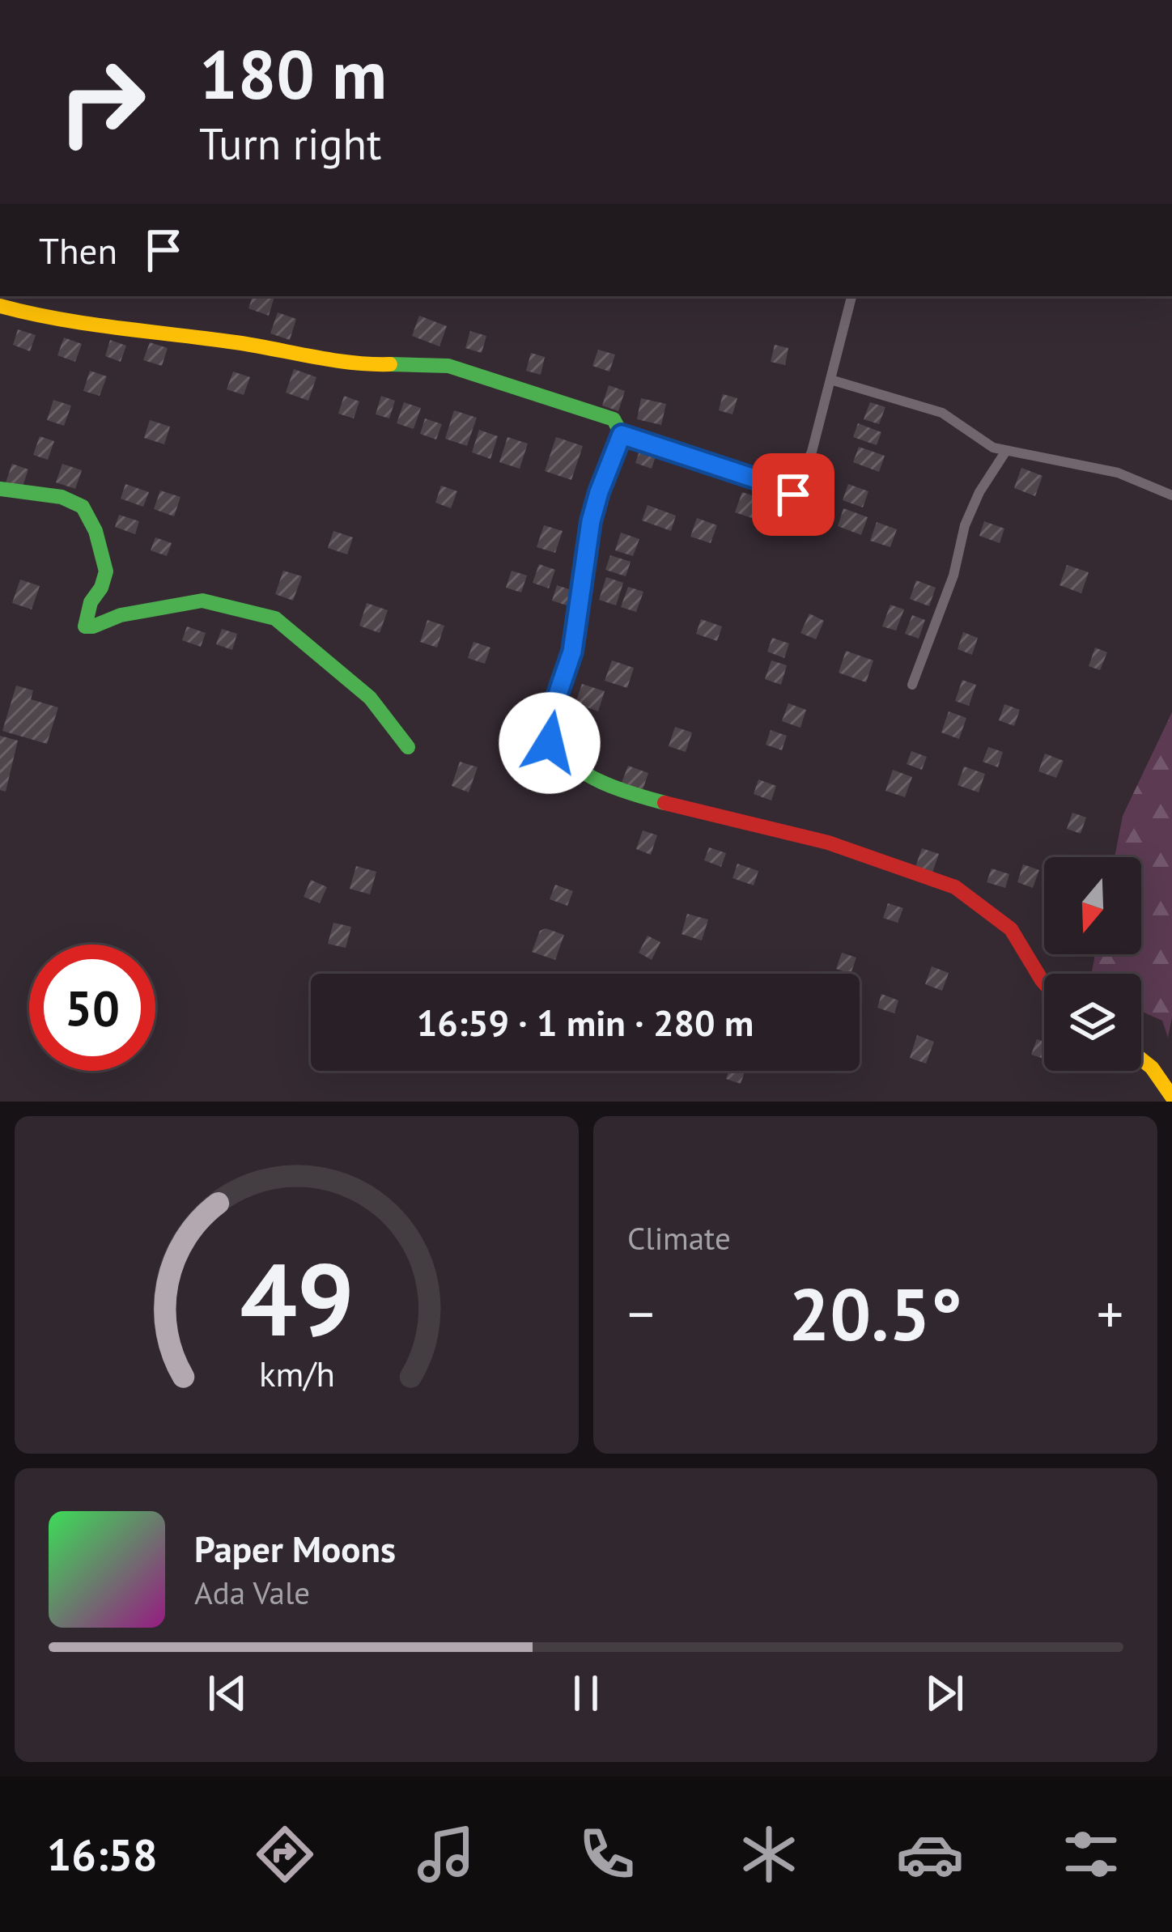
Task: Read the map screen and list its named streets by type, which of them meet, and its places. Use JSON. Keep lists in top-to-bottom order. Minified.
{"north":"bottom","page":{"turn":["180 m","Turn right"],"then":"Then","limit":"50","trip":"16:59 · 1 min · 280 m","tile":"Climate","heat":["−","20.5°","+"],"song":["Paper Moons","Ada Vale"],"tabs":"16:58","gauge":["49","km/h"]}}
